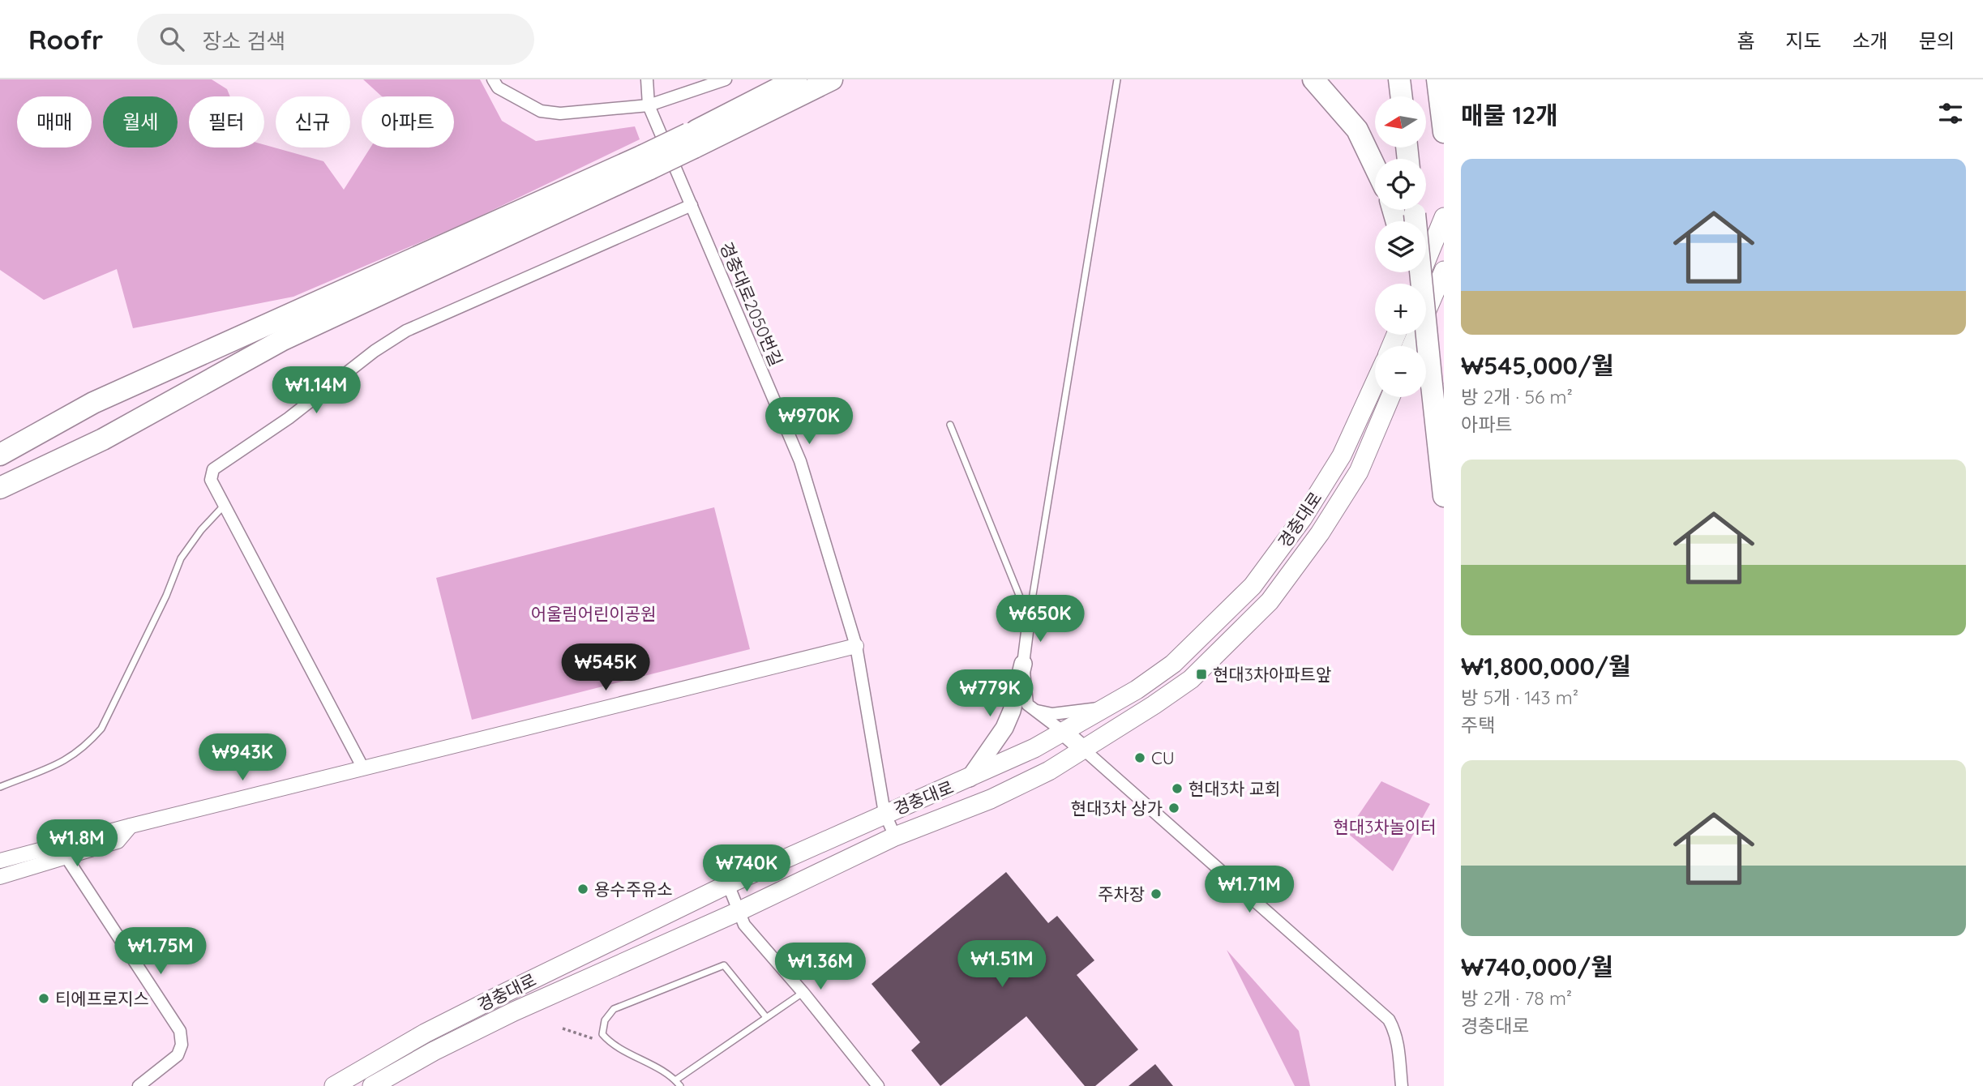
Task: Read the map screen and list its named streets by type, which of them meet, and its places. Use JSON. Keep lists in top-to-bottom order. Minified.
{"streets":{"main road":["경충대로"],"street":["경충대로2050번길"]},"crossings":[["경충대로2050번길","경충대로"]],"parks":["어울림어린이공원","현대3차놀이터"],"places":{"transit":["현대3차아파트앞"],"other":["CU","현대3차 교회","현대3차 상가","용수주유소","주차장","티에프로지스"]},"north":"left","page":{"header":"Roofr","search":"장소 검색","nav":["홈","지도","소개","문의"],"heading":"매물 12개","map_buttons":["+","−"],"chip":["매매","월세","필터","신규","아파트"],"list":[{"name":"₩545,000/월","note":"방 2개 · 56 m² · 아파트"},{"name":"₩1,800,000/월","note":"방 5개 · 143 m² · 주택"},{"name":"₩740,000/월","note":"방 2개 · 78 m² · 경충대로"}],"price":["₩1.14M","₩970K","₩650K","₩545K","₩779K","₩943K","₩1.8M","₩740K","₩1.71M","₩1.75M","₩1.51M","₩1.36M"]}}
